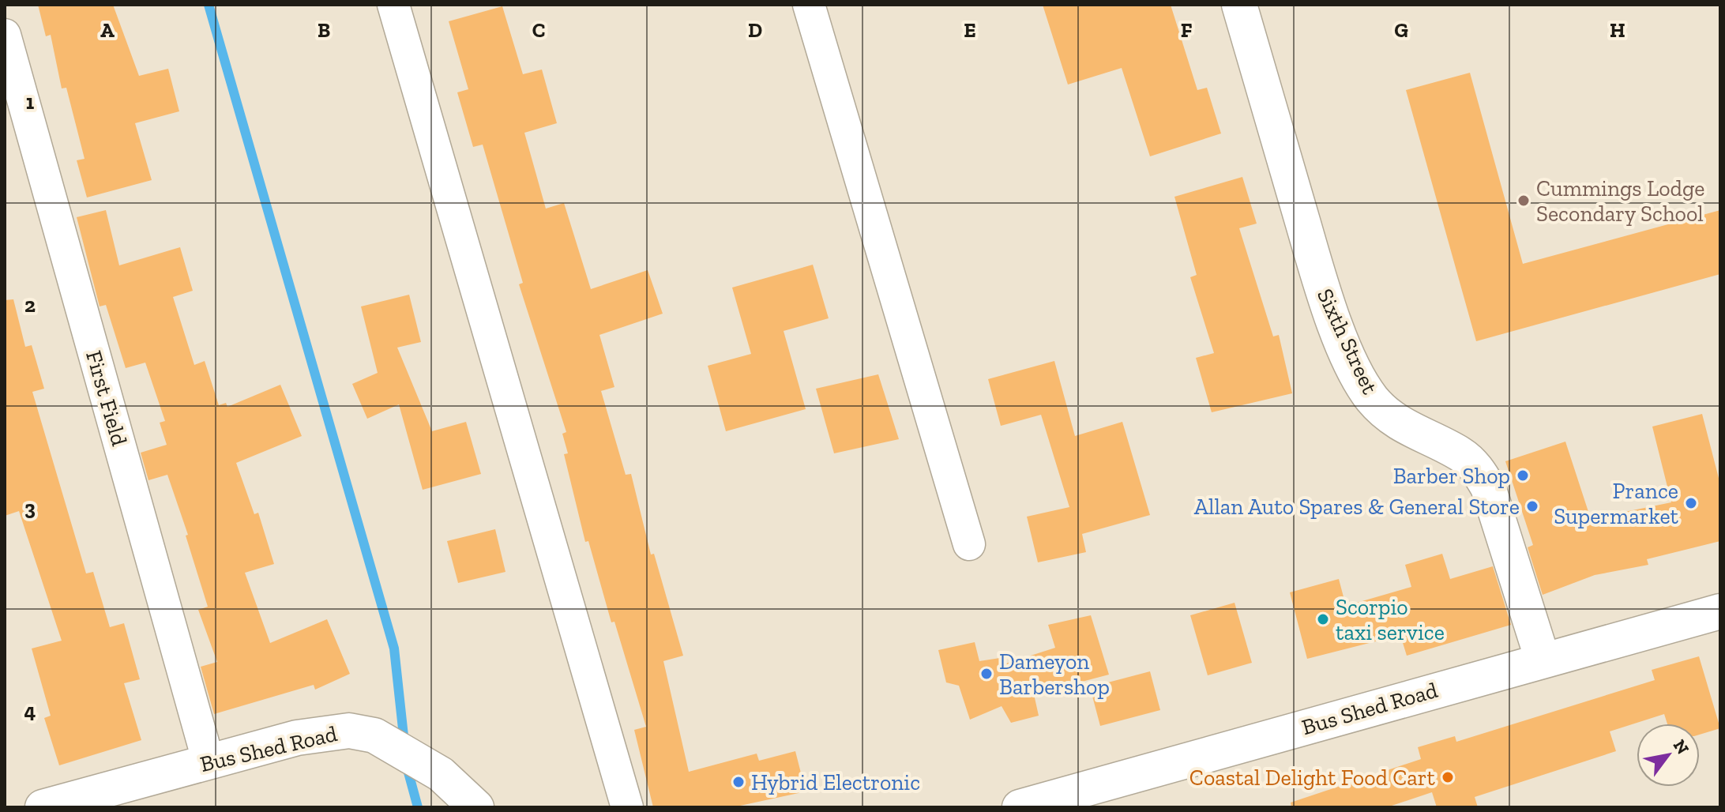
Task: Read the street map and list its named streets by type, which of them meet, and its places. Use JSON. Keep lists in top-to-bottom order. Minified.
{"streets":{"street":["Sixth Street","First Field","Bus Shed Road"]},"crossings":[["Sixth Street","Bus Shed Road"],["First Field","Bus Shed Road"]],"places":["Cummings Lodge Secondary School","Barber Shop","Prance Supermarket","Allan Auto Spares & General Store","Scorpio taxi service","Dameyon Barbershop","Coastal Delight Food Cart","Hybrid Electronic"],"north":"top right","grid":{"columns":["A","B","C","D","E","F","G","H"],"rows":["1","2","3","4"]}}
